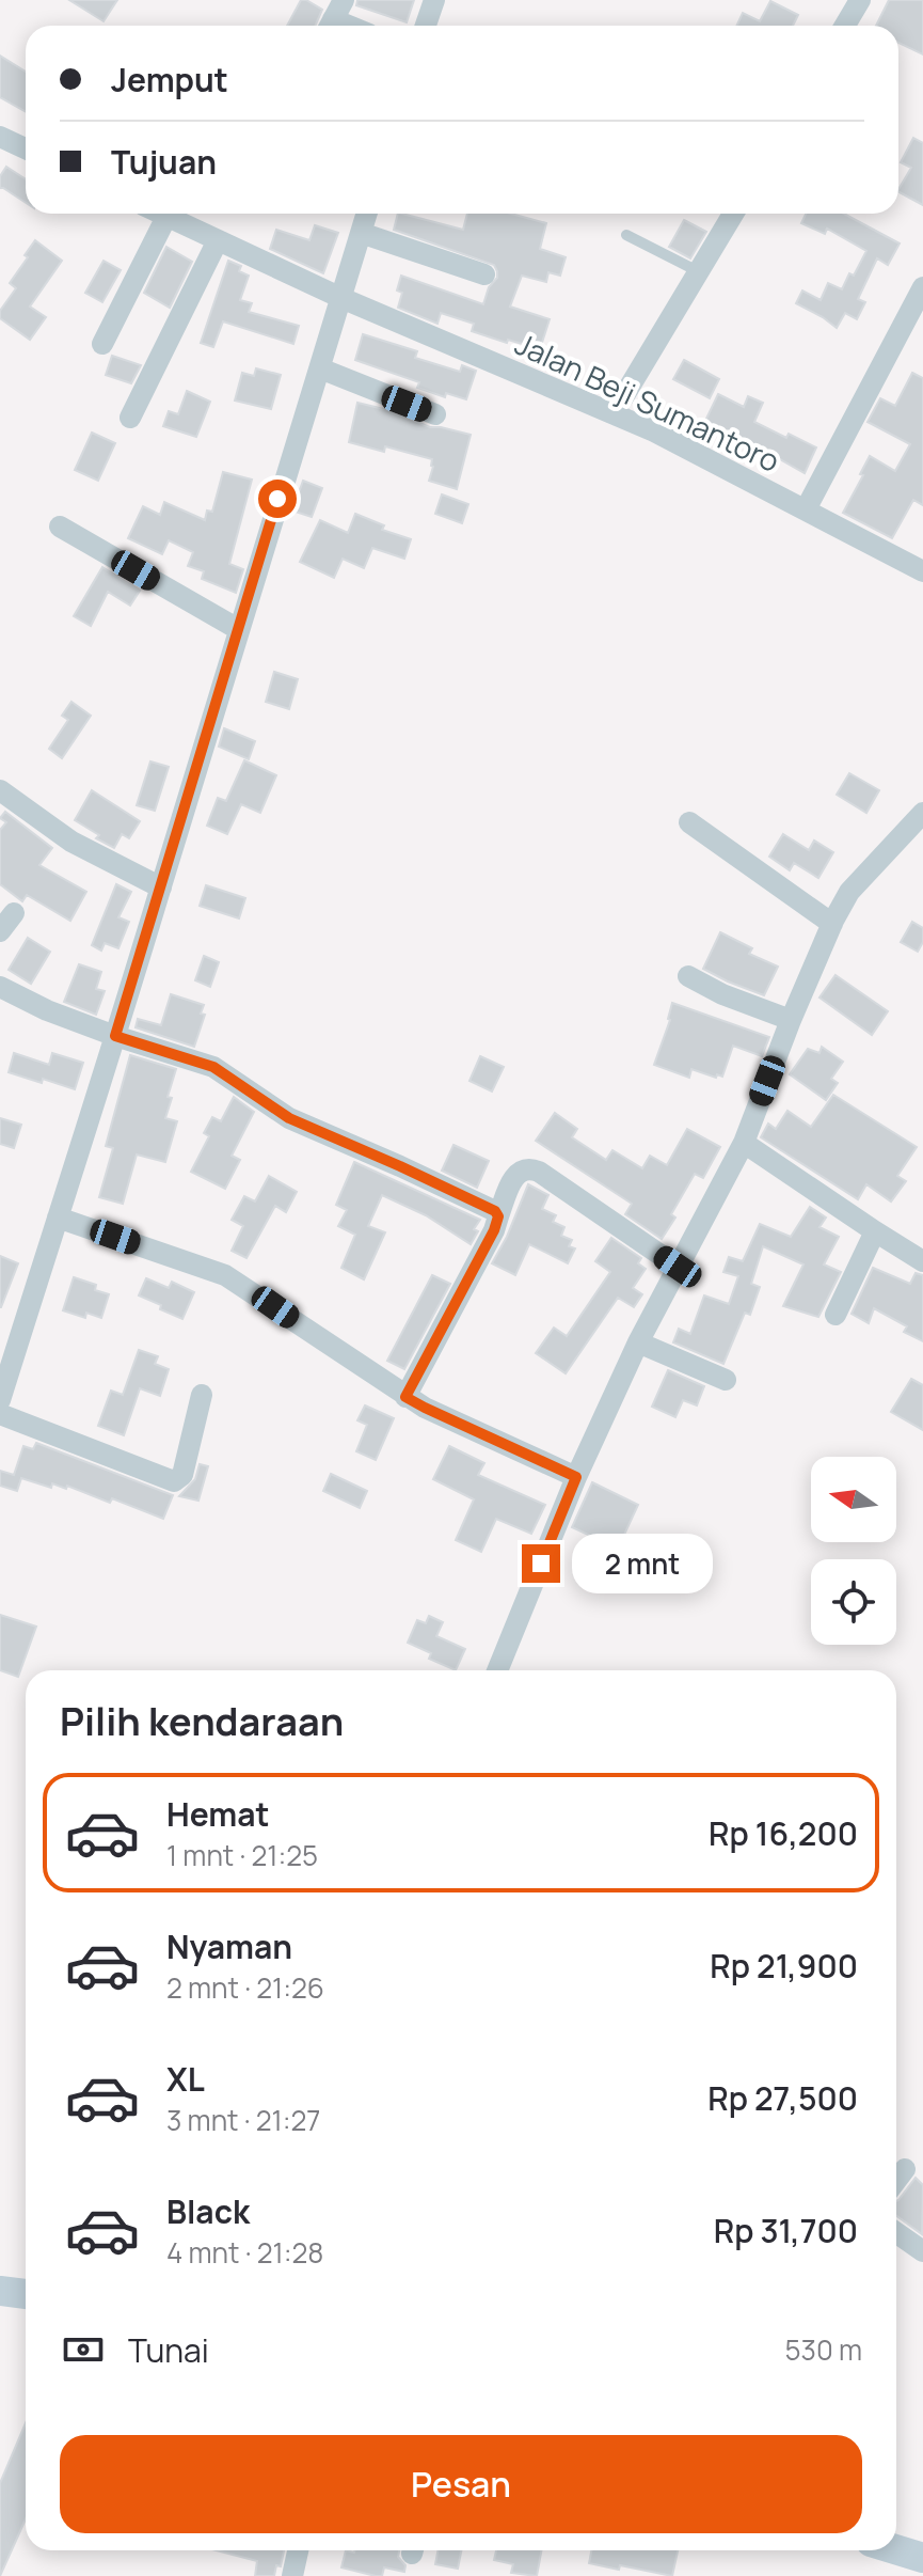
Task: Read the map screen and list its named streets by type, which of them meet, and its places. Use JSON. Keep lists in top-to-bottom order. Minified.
{"streets":{"street":["Jalan Beji Sumantoro"]},"north":"left","page":{"banner":["Jemput","Tujuan"],"bubble":"2 mnt","heading":"Pilih kendaraan","list":[{"name":"Hemat","note":"1 mnt · 21:25","value":"Rp 16,200"},{"name":"Nyaman","note":"2 mnt · 21:26","value":"Rp 21,900"},{"name":"XL","note":"3 mnt · 21:27","value":"Rp 27,500"},{"name":"Black","note":"4 mnt · 21:28","value":"Rp 31,700"}],"pay":["Tunai","530 m"],"buttons":"Pesan"}}
